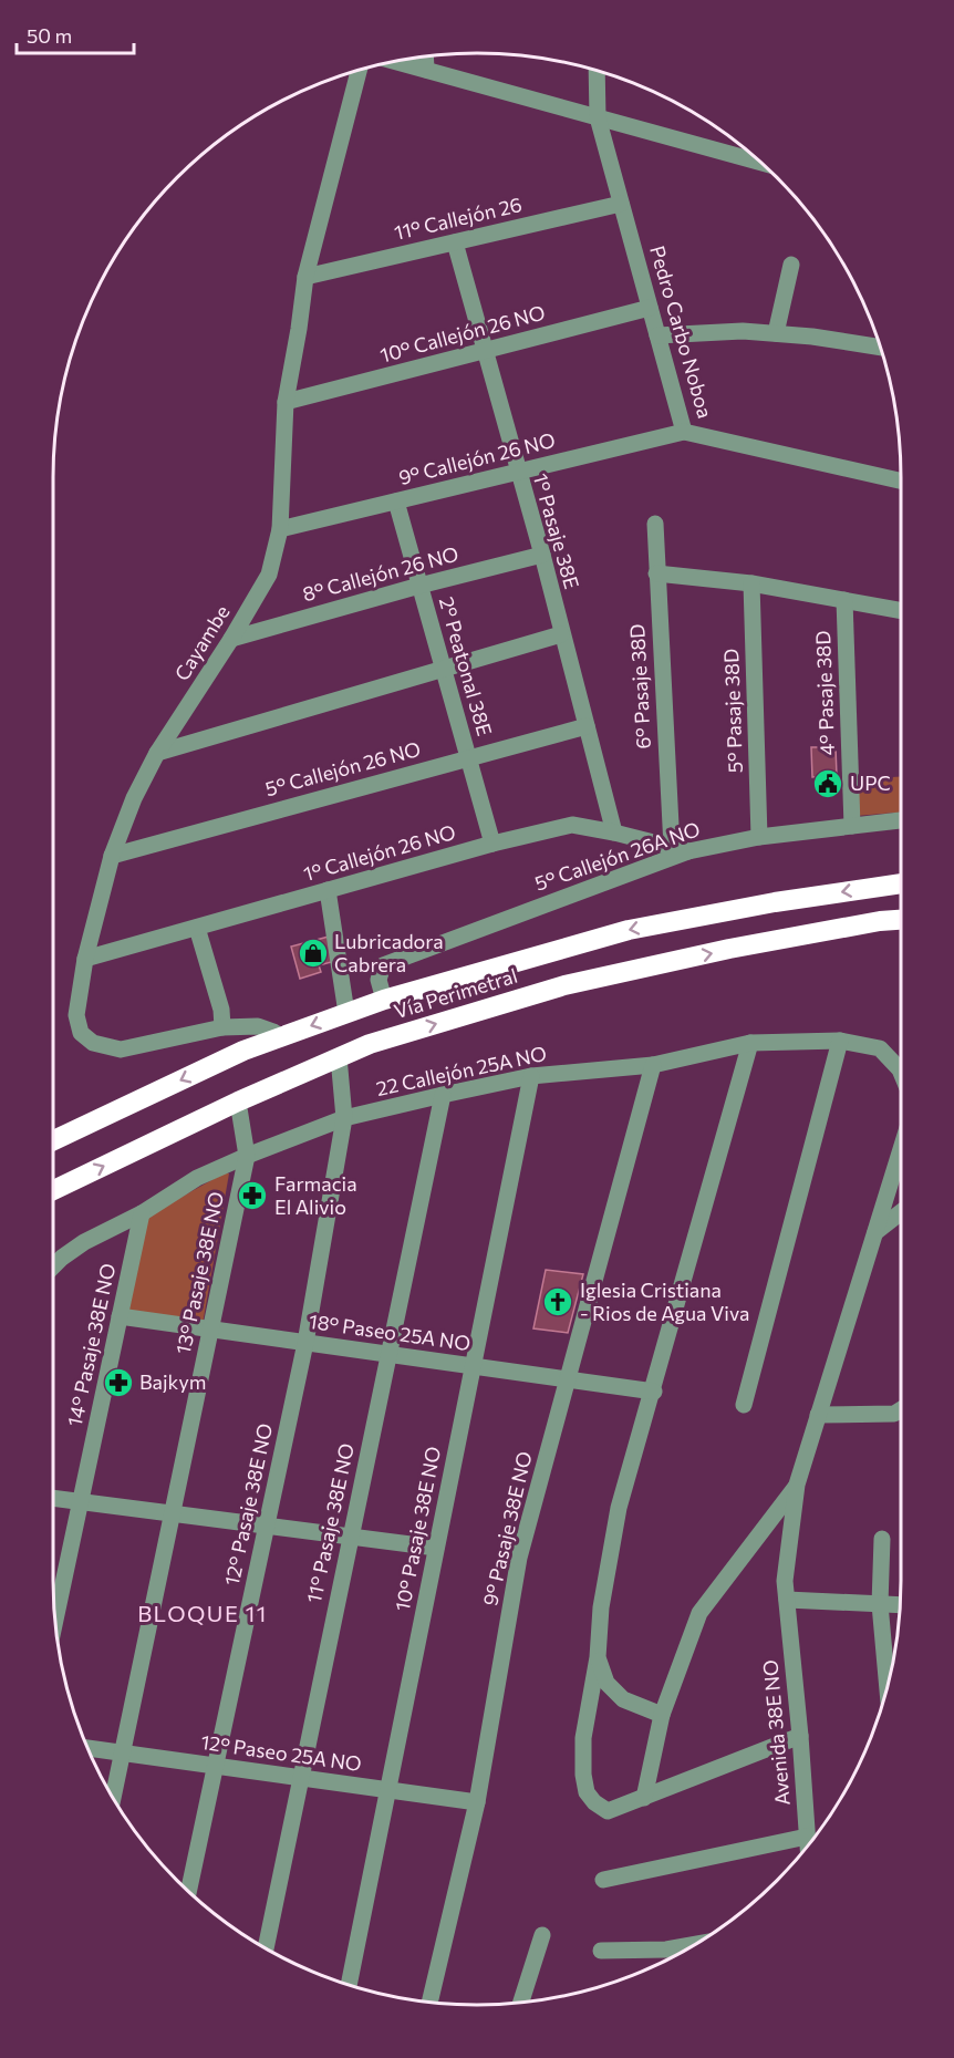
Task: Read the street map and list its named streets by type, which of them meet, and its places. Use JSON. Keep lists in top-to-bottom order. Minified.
{"streets":{"highway":["Vía Perimetral"],"street":["11° Callejón 26","Pedro Carbo Noboa","10° Callejón 26 NO","9° Callejón 26 NO","1° Pasaje 38E","8° Callejón 26 NO","Cayambe","2° Peatonal 38E","6° Pasaje 38D","4° Pasaje 38D","5° Pasaje 38D","5° Callejón 26 NO","1° Callejón 26 NO","5° Callejón 26A NO","22 Callejón 25A NO","13° Pasaje 38E NO","18° Paseo 25A NO","14° Pasaje 38E NO","12° Pasaje 38E NO","11° Pasaje 38E NO","10° Pasaje 38E NO","9° Pasaje 38E NO","Avenida 38E NO","12° Paseo 25A NO"]},"crossings":[["11° Callejón 26","Pedro Carbo Noboa"],["11° Callejón 26","1° Pasaje 38E"],["11° Callejón 26","Cayambe"],["Pedro Carbo Noboa","10° Callejón 26 NO"],["Pedro Carbo Noboa","9° Callejón 26 NO"],["10° Callejón 26 NO","1° Pasaje 38E"],["10° Callejón 26 NO","Cayambe"],["9° Callejón 26 NO","1° Pasaje 38E"],["9° Callejón 26 NO","Cayambe"],["9° Callejón 26 NO","2° Peatonal 38E"],["1° Pasaje 38E","8° Callejón 26 NO"],["1° Pasaje 38E","5° Callejón 26 NO"],["1° Pasaje 38E","1° Callejón 26 NO"],["8° Callejón 26 NO","Cayambe"],["8° Callejón 26 NO","2° Peatonal 38E"],["Cayambe","5° Callejón 26 NO"],["Cayambe","1° Callejón 26 NO"],["Cayambe","Vía Perimetral"],["2° Peatonal 38E","5° Callejón 26 NO"],["2° Peatonal 38E","1° Callejón 26 NO"],["6° Pasaje 38D","1° Callejón 26 NO"],["6° Pasaje 38D","5° Callejón 26A NO"],["4° Pasaje 38D","5° Callejón 26A NO"],["5° Pasaje 38D","5° Callejón 26A NO"],["1° Callejón 26 NO","5° Callejón 26A NO"],["5° Callejón 26A NO","Vía Perimetral"],["Vía Perimetral","13° Pasaje 38E NO"],["Vía Perimetral","12° Pasaje 38E NO"],["22 Callejón 25A NO","13° Pasaje 38E NO"],["22 Callejón 25A NO","14° Pasaje 38E NO"],["22 Callejón 25A NO","12° Pasaje 38E NO"],["22 Callejón 25A NO","11° Pasaje 38E NO"],["22 Callejón 25A NO","10° Pasaje 38E NO"],["22 Callejón 25A NO","9° Pasaje 38E NO"],["13° Pasaje 38E NO","18° Paseo 25A NO"],["13° Pasaje 38E NO","12° Paseo 25A NO"],["18° Paseo 25A NO","14° Pasaje 38E NO"],["18° Paseo 25A NO","12° Pasaje 38E NO"],["18° Paseo 25A NO","11° Pasaje 38E NO"],["18° Paseo 25A NO","10° Pasaje 38E NO"],["18° Paseo 25A NO","9° Pasaje 38E NO"],["12° Pasaje 38E NO","12° Paseo 25A NO"],["11° Pasaje 38E NO","12° Paseo 25A NO"],["10° Pasaje 38E NO","12° Paseo 25A NO"],["9° Pasaje 38E NO","12° Paseo 25A NO"]],"districts":["BLOQUE 11"],"places":{"public building":["UPC"],"shop":["Lubricadora Cabrera"],"pharmacy":["Farmacia El Alivio","Bajkym"],"church":["Iglesia Cristiana - Rios de Agua Viva"]},"scale_bar":"50 m"}
